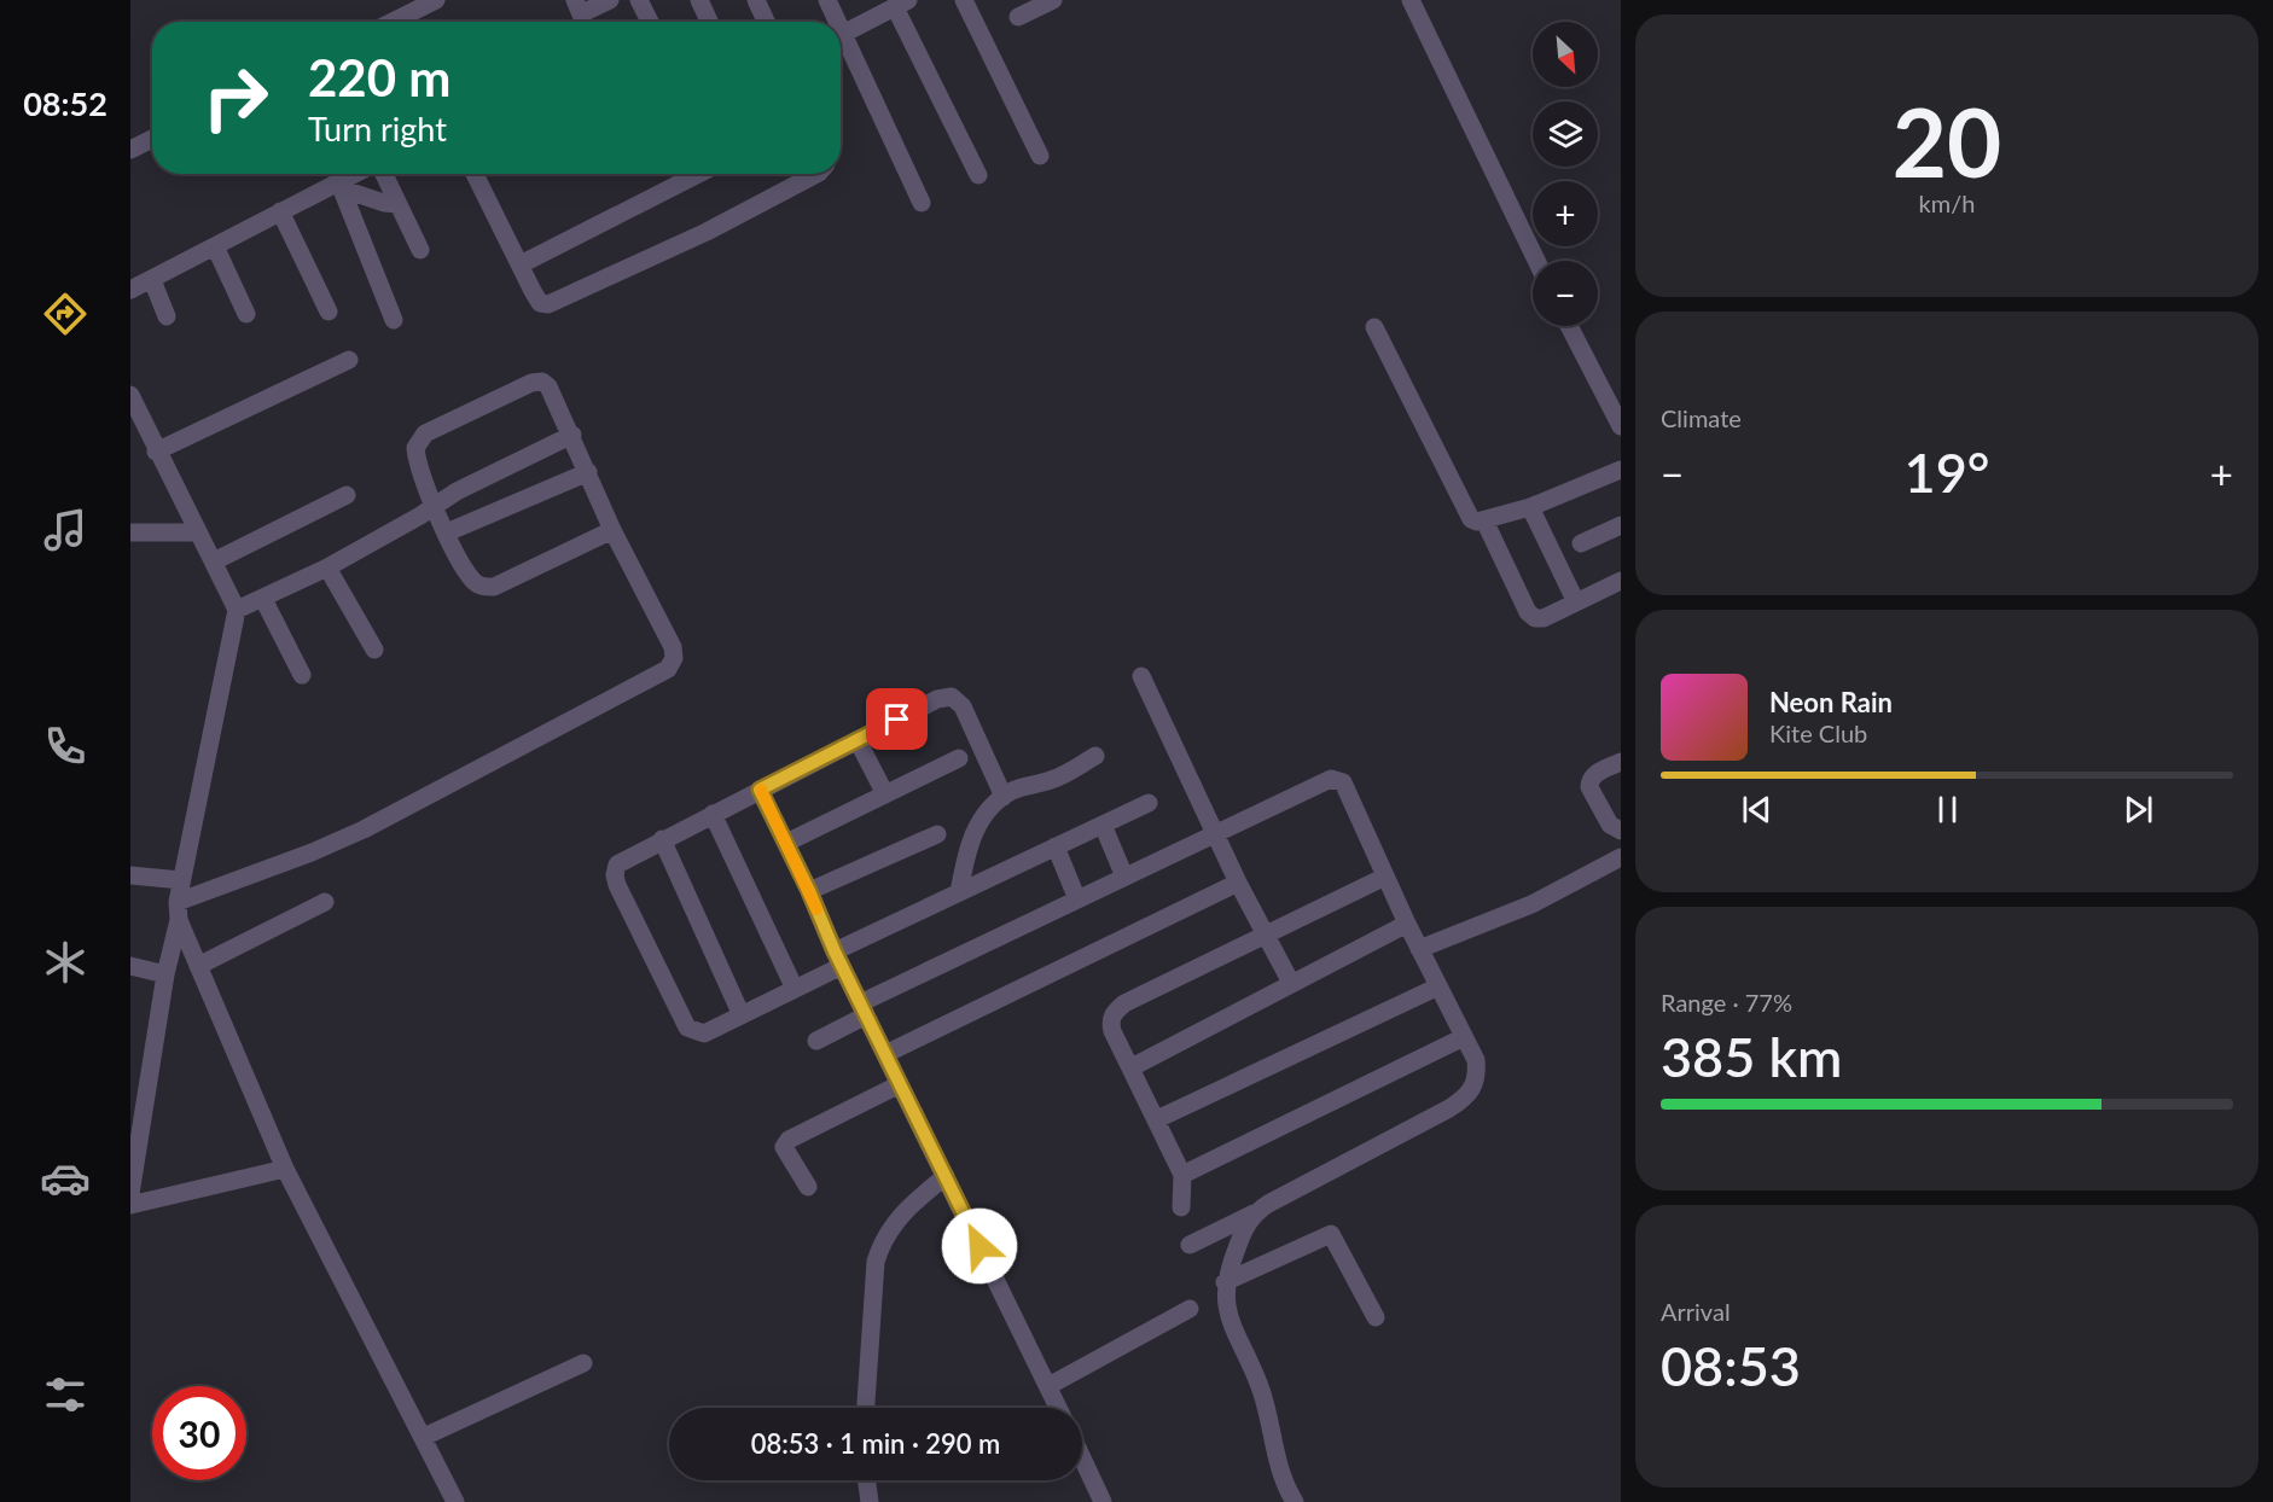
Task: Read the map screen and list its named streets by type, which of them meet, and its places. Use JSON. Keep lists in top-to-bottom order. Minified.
{"north":"bottom right","page":{"tabs":"08:52","tile":[["20","km/h"],"Climate",["Range · 77%","385 km"],["Arrival","08:53"]],"map_buttons":["+","−"],"turn":["220 m","Turn right"],"heat":["−","19°","+"],"song":["Neon Rain","Kite Club"],"limit":"30","trip":"08:53 · 1 min · 290 m"}}
